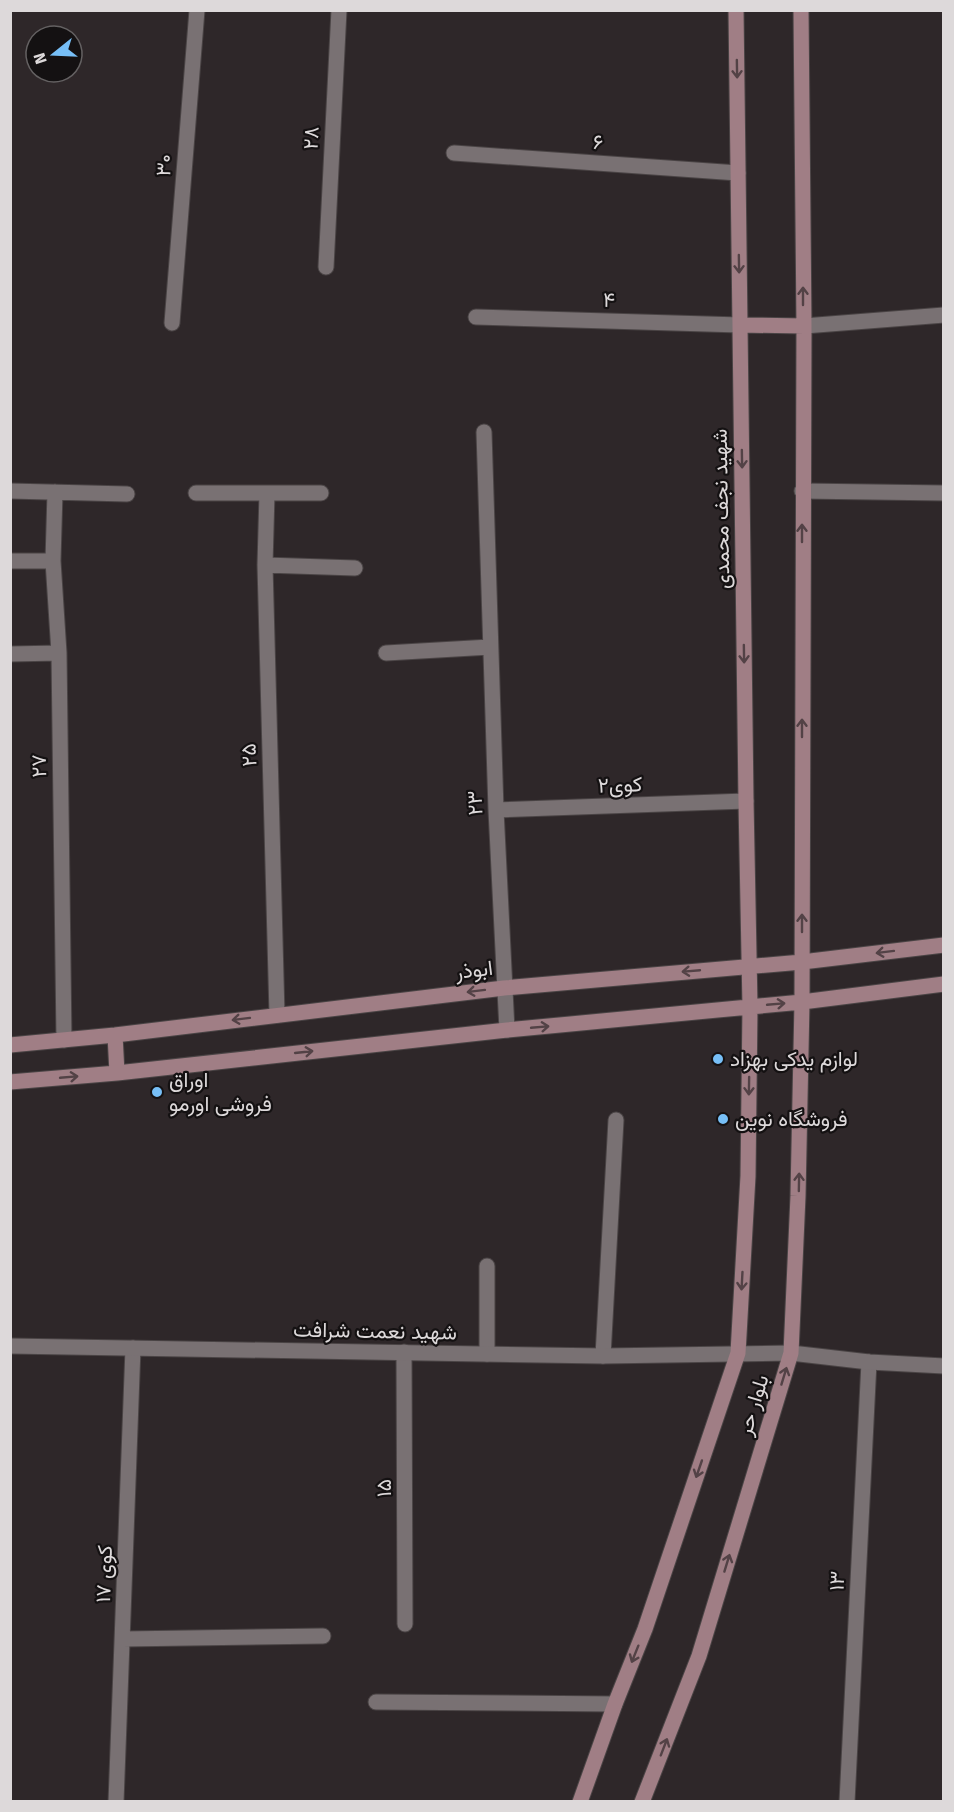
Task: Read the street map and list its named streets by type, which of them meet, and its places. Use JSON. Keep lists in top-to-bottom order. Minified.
{"streets":{"main road":["شهید نجف محمدی","ابوذر","بلوار حر"],"street":["۲۸","۶","۳۰","۴","۲۵","۲۷","کوی۲","۲۳","شهید نعمت شرافت","۱۵","کوی ۱۷","۱۳"]},"crossings":[["۶","شهید نجف محمدی"],["۴","شهید نجف محمدی"],["شهید نجف محمدی","کوی۲"],["شهید نجف محمدی","ابوذر"],["شهید نجف محمدی","بلوار حر"],["۲۵","ابوذر"],["۲۷","ابوذر"],["کوی۲","۲۳"],["۲۳","ابوذر"],["شهید نعمت شرافت","بلوار حر"],["شهید نعمت شرافت","۱۵"],["شهید نعمت شرافت","کوی ۱۷"],["شهید نعمت شرافت","۱۳"]],"places":["لوازم یدکی بهزاد","اوراق فروشی اورمو","فروشگاه نوین"],"north":"left"}
